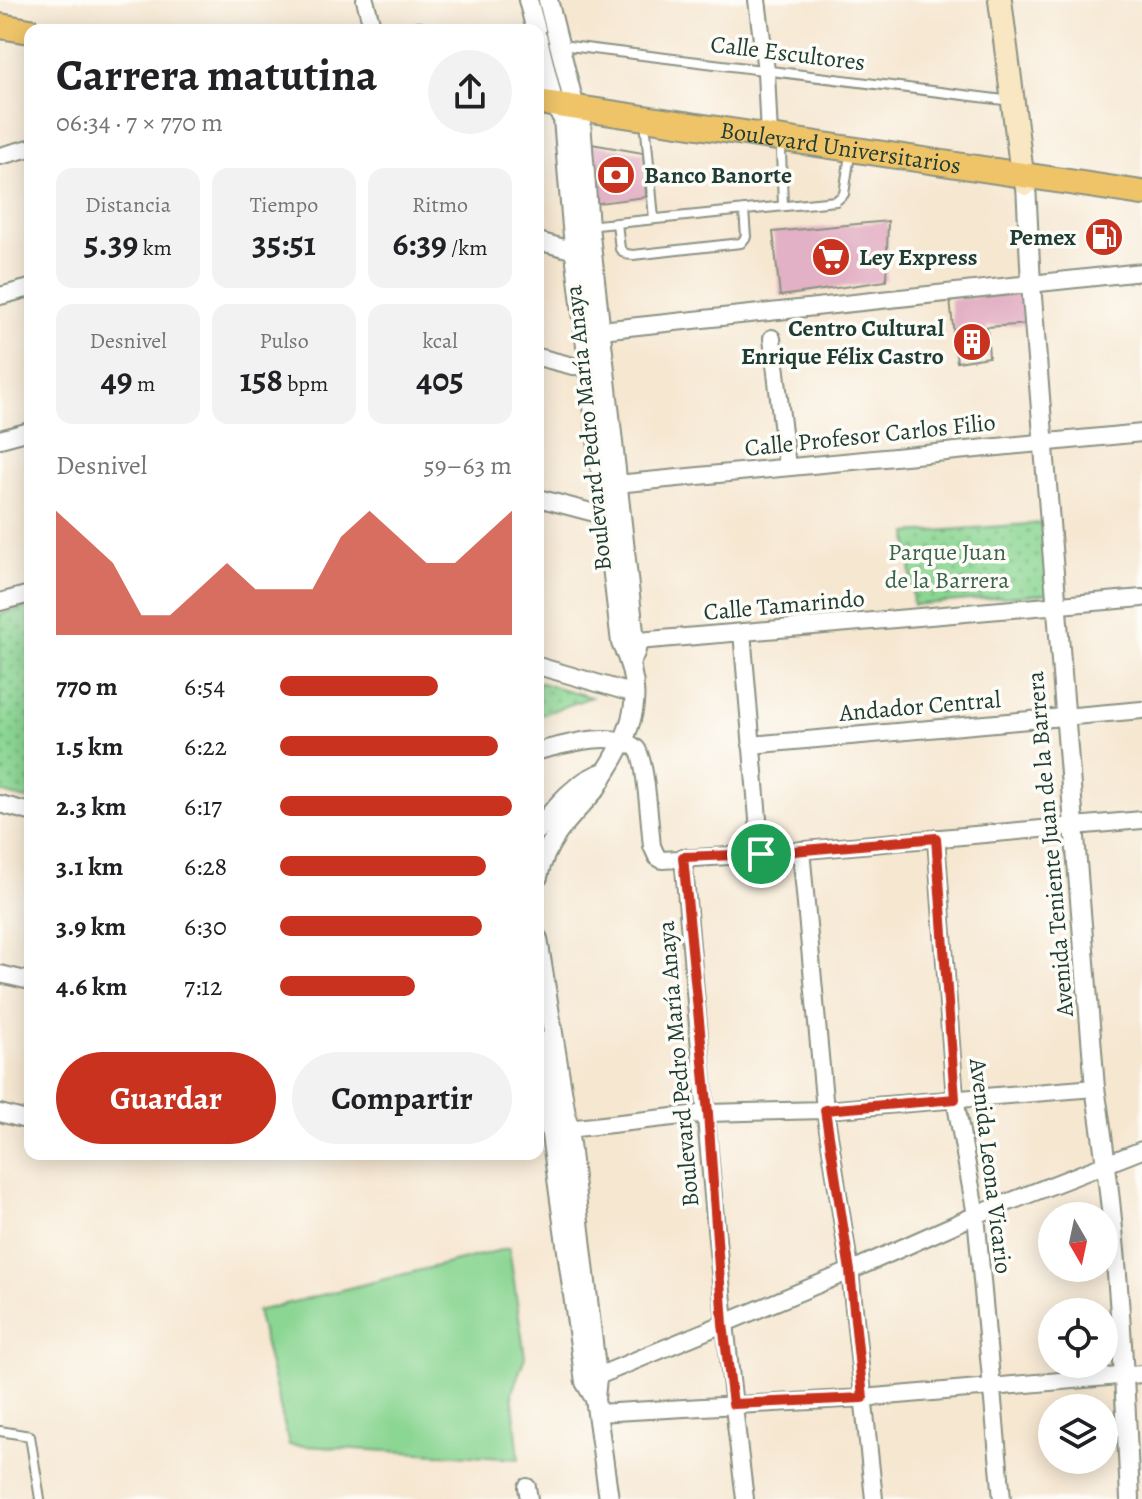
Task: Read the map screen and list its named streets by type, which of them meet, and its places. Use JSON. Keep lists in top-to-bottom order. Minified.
{"streets":{"main road":["Boulevard Universitarios","Avenida Teniente Juan de la Barrera"],"street":["Boulevard Pedro María Anaya","Calle Profesor Carlos Filio","Calle Tamarindo","Andador Central","Avenida Leona Vicario"],"lane":["Calle Escultores"]},"crossings":[["Calle Escultores","Boulevard Pedro María Anaya"],["Calle Escultores","Avenida Teniente Juan de la Barrera"],["Boulevard Universitarios","Boulevard Pedro María Anaya"],["Boulevard Universitarios","Avenida Teniente Juan de la Barrera"],["Boulevard Pedro María Anaya","Calle Profesor Carlos Filio"],["Boulevard Pedro María Anaya","Calle Tamarindo"],["Calle Profesor Carlos Filio","Avenida Teniente Juan de la Barrera"],["Calle Tamarindo","Avenida Teniente Juan de la Barrera"],["Andador Central","Avenida Teniente Juan de la Barrera"]],"parks":["Parque Juan de la Barrera"],"places":{"bank":["Banco Banorte"],"fuel station":["Pemex"],"supermarket":["Ley Express"],"building":["Centro Cultural Enrique Félix Castro"]},"north":"bottom","page":{"heading":["Carrera matutina","06:34 · 7 × 770 m"],"stats":[["Distancia","5.39 km"],["Tiempo","35:51"],["Ritmo","6:39 /km"],["Desnivel","49 m"],["Pulso","158 bpm"],["kcal","405"]],"chart":["Desnivel","59–63 m"],"list":[{"name":"770 m","note":"6:54"},{"name":"1.5 km","note":"6:22"},{"name":"2.3 km","note":"6:17"},{"name":"3.1 km","note":"6:28"},{"name":"3.9 km","note":"6:30"},{"name":"4.6 km","note":"7:12"}],"buttons":["Guardar","Compartir"]}}
